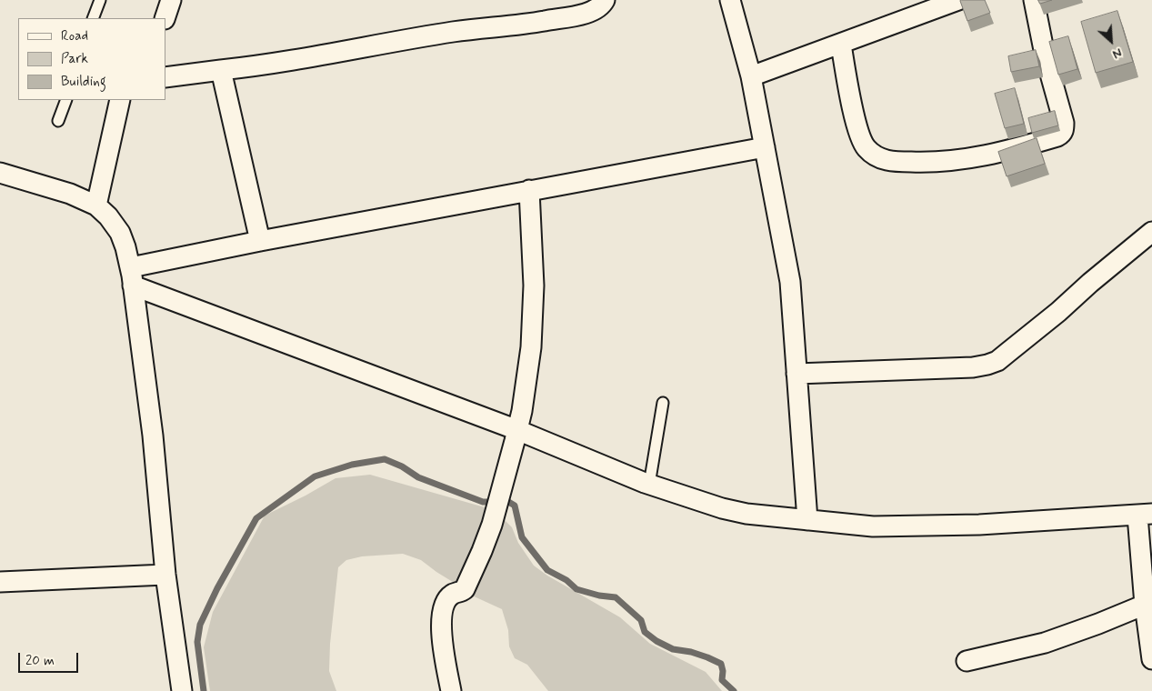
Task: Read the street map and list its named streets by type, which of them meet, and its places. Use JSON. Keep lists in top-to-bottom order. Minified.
{"legend":["Road","Park","Building"],"scale_bar":"20 m","north":"bottom right"}
